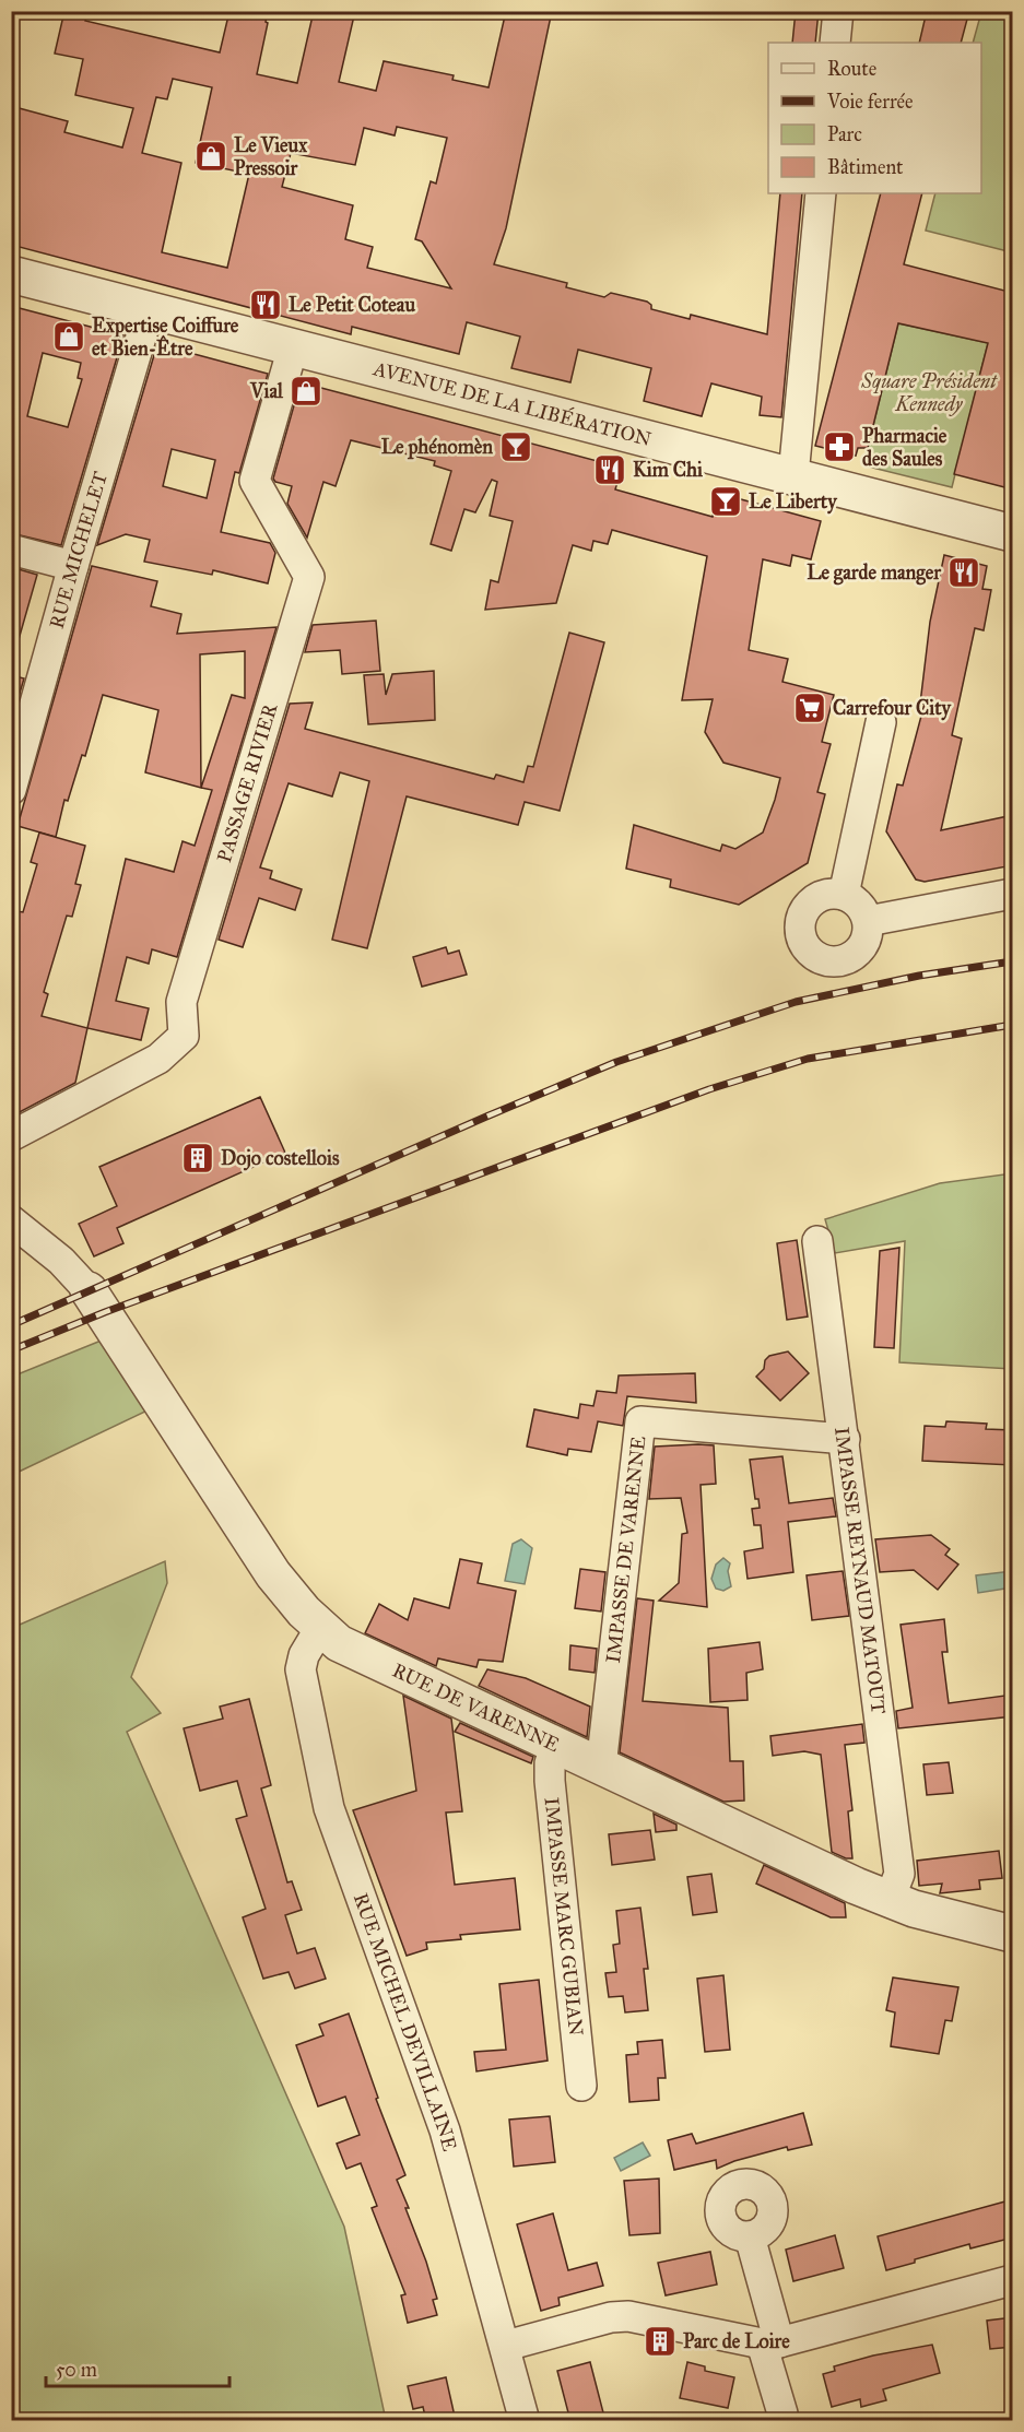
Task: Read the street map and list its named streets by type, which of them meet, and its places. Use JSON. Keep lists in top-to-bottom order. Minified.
{"streets":{"street":["AVENUE DE LA LIBÉRATION","RUE MICHELET","PASSAGE RIVIER","IMPASSE DE VARENNE","IMPASSE REYNAUD MATOUT","RUE DE VARENNE","IMPASSE MARC GUBIAN","RUE MICHEL DEVILLAINE"]},"crossings":[["AVENUE DE LA LIBÉRATION","RUE MICHELET"],["AVENUE DE LA LIBÉRATION","PASSAGE RIVIER"],["IMPASSE DE VARENNE","IMPASSE REYNAUD MATOUT"],["IMPASSE DE VARENNE","RUE DE VARENNE"],["IMPASSE REYNAUD MATOUT","RUE DE VARENNE"],["RUE DE VARENNE","IMPASSE MARC GUBIAN"],["RUE DE VARENNE","RUE MICHEL DEVILLAINE"]],"parks":["Square Président Kennedy"],"places":{"shop":["Le Vieux Pressoir","Expertise Coiffure et Bien-Être","Vial"],"restaurant":["Le Petit Coteau","Kim Chi","Le garde manger"],"bar":["Le phénomèn","Le Liberty"],"pharmacy":["Pharmacie des Saules"],"supermarket":["Carrefour City"],"building":["Dojo costellois","Parc de Loire"]},"legend":["Route","Voie ferrée","Parc","Bâtiment"],"scale_bar":"50 m"}
